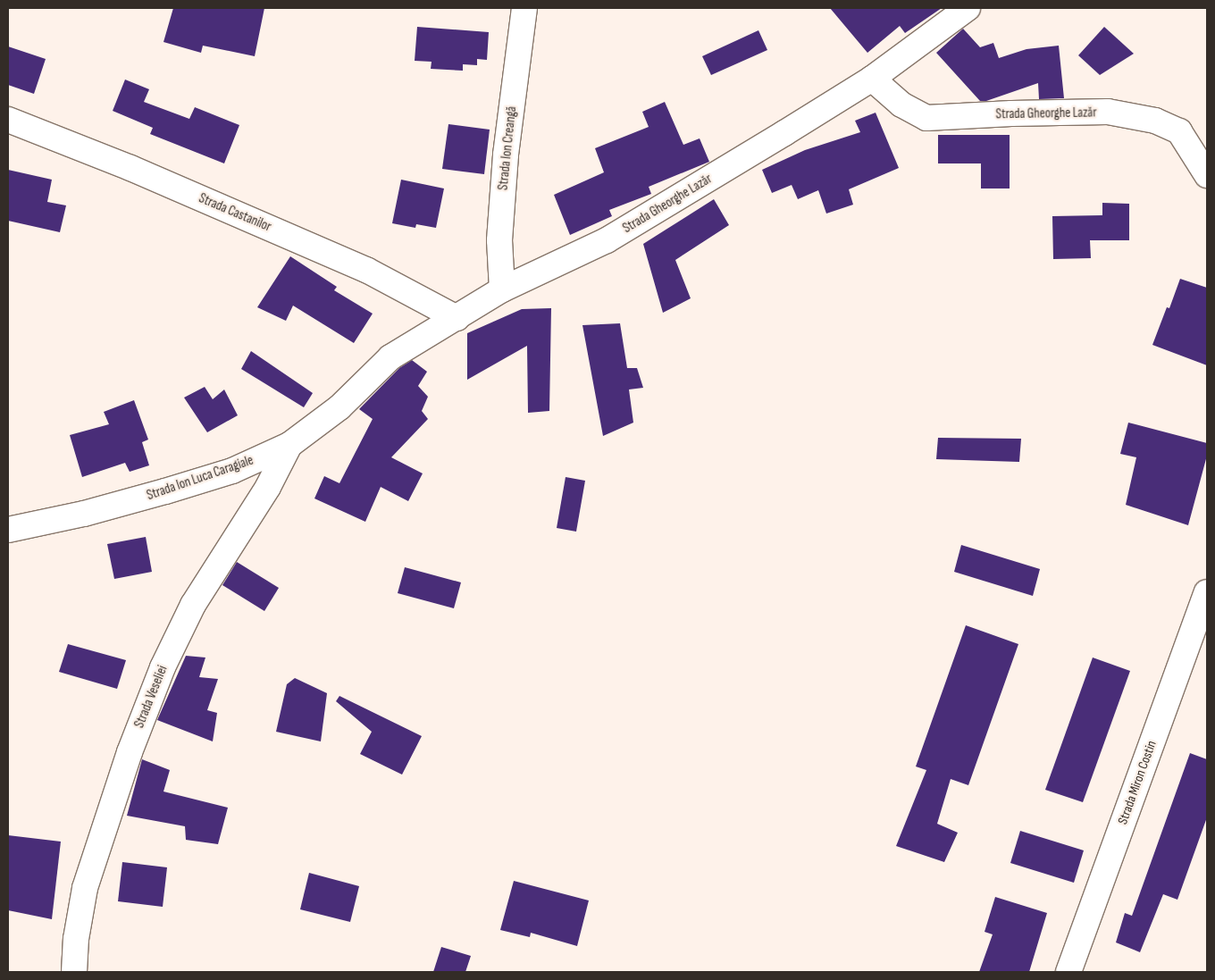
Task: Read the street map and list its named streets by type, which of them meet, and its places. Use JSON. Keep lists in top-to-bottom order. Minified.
{"streets":{"street":["Strada Gheorghe Lazăr","Strada Ion Creangă","Strada Castanilor","Strada Ion Luca Caragiale","Strada Veseliei","Strada Miron Costin"]},"crossings":[["Strada Gheorghe Lazăr","Strada Ion Creangă"],["Strada Gheorghe Lazăr","Strada Castanilor"],["Strada Gheorghe Lazăr","Strada Ion Luca Caragiale"],["Strada Castanilor","Strada Ion Luca Caragiale"],["Strada Ion Luca Caragiale","Strada Veseliei"]]}
